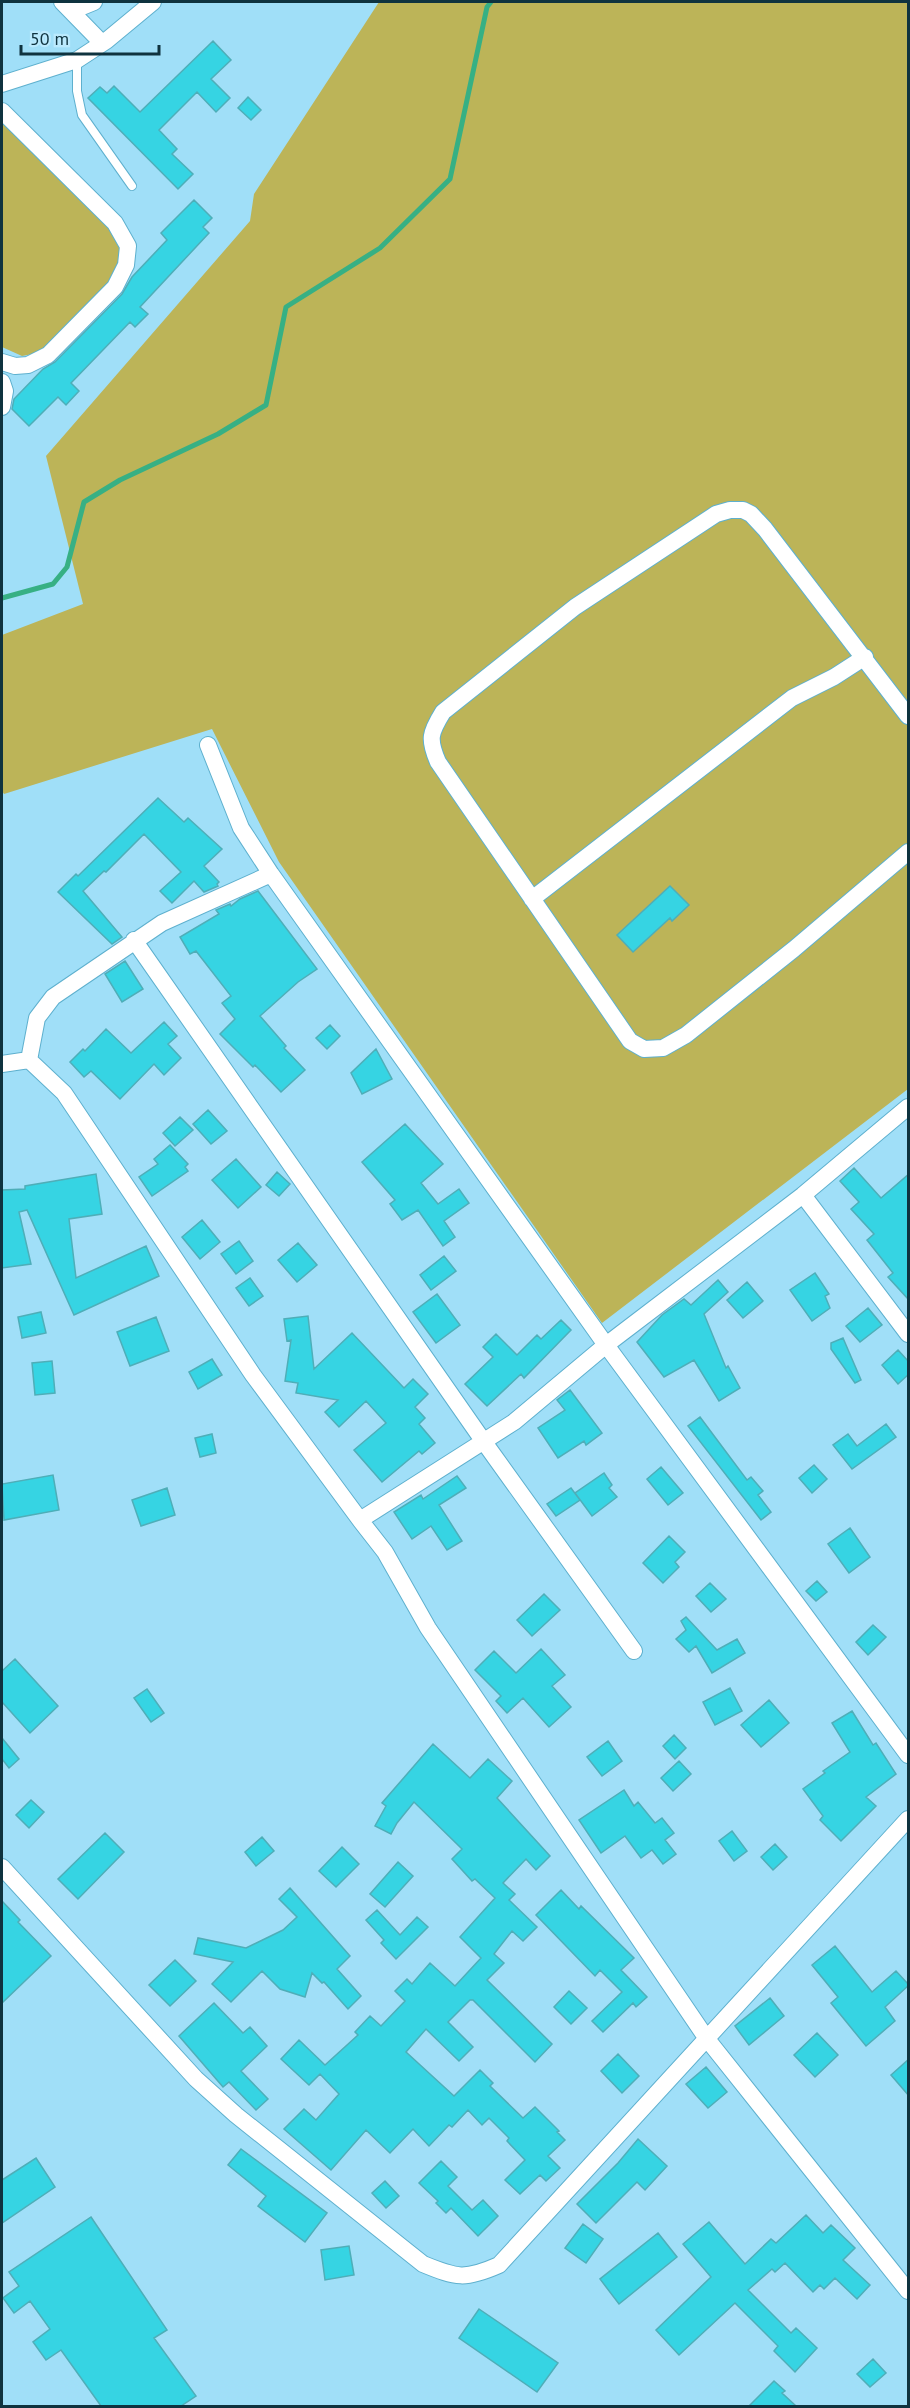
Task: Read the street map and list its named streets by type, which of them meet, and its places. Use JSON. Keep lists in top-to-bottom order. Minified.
{"scale_bar":"50 m"}
